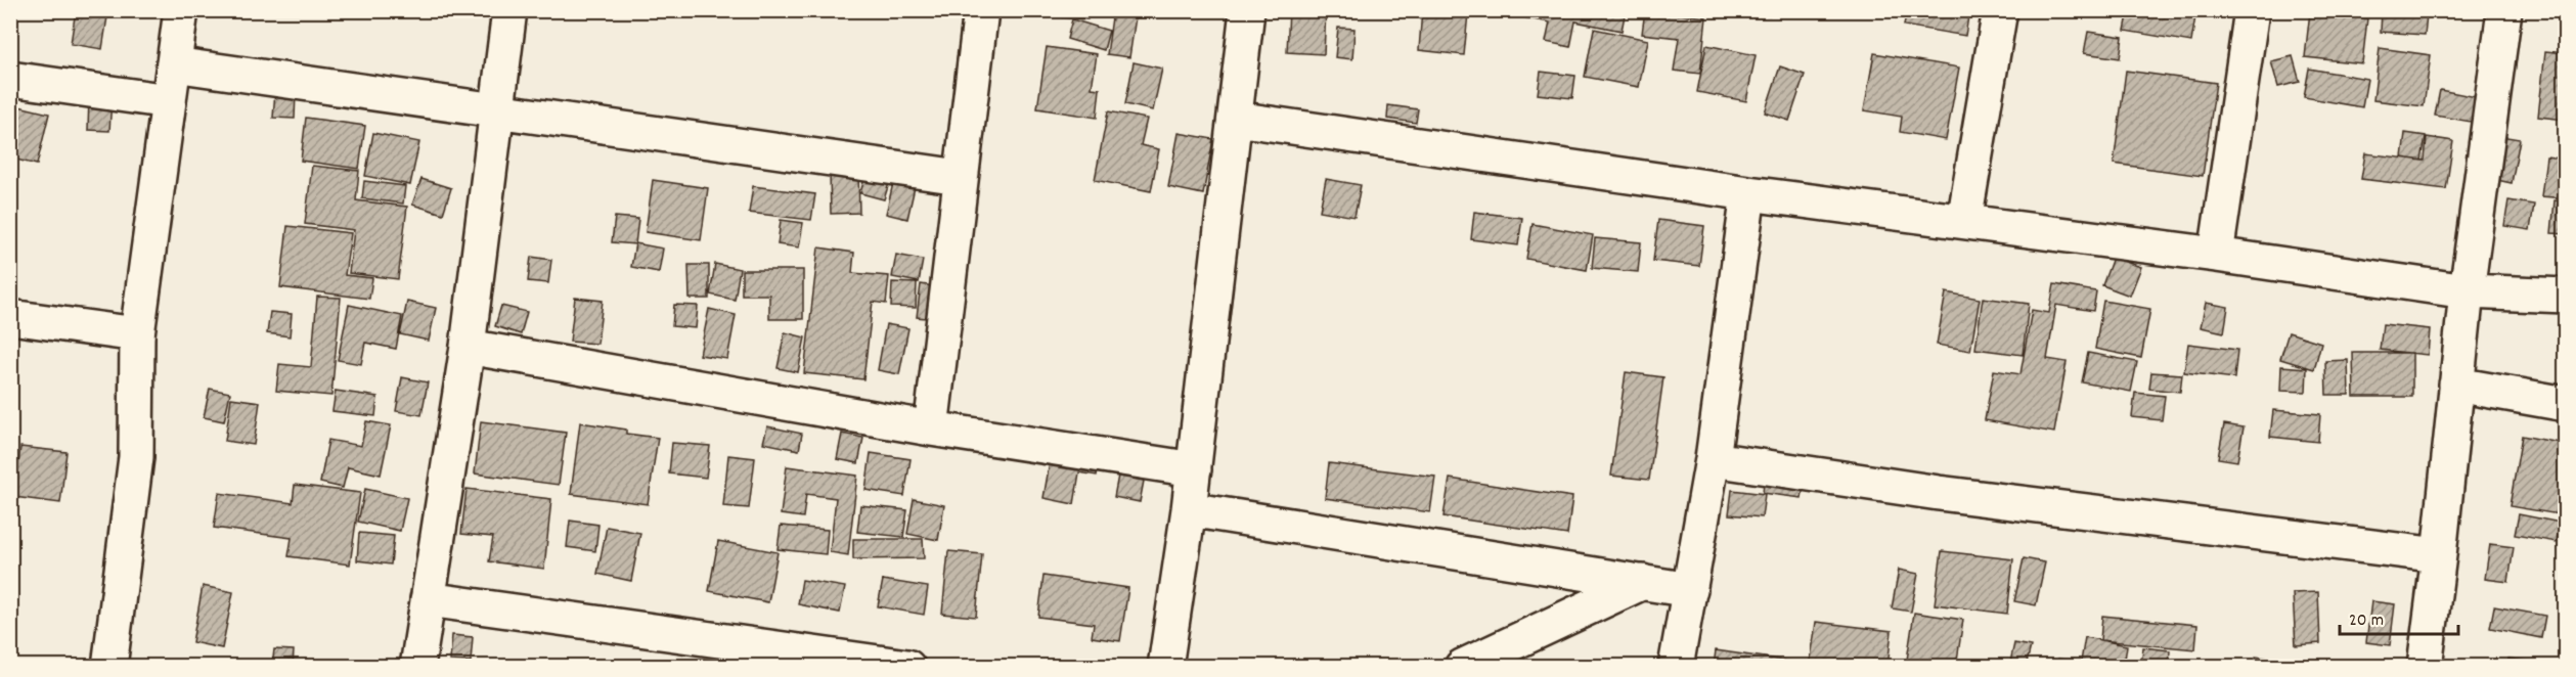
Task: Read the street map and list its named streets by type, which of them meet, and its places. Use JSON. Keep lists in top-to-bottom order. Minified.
{"scale_bar":"20 m"}
